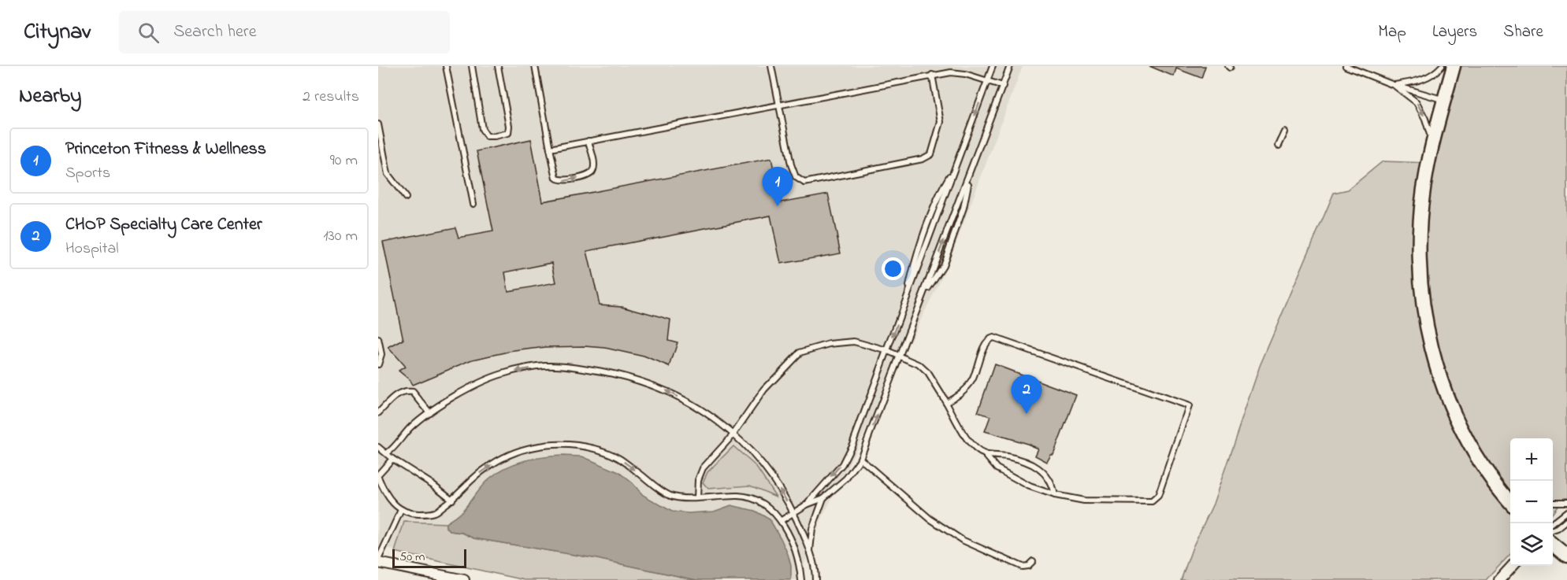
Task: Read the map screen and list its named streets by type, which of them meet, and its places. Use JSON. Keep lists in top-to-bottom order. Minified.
{"scale_bar":"50 m","page":{"header":"Citynav","search":"Search here","nav":["Map","Layers","Share"],"heading":["Nearby","2 results"],"list":[{"mark":"1","name":"Princeton Fitness & Wellness","note":"Sports","value":"90 m"},{"mark":"2","name":"CHOP Specialty Care Center","note":"Hospital","value":"130 m"}],"pins":["1","2"],"map_buttons":["+","−"],"scale":"50 m"}}
